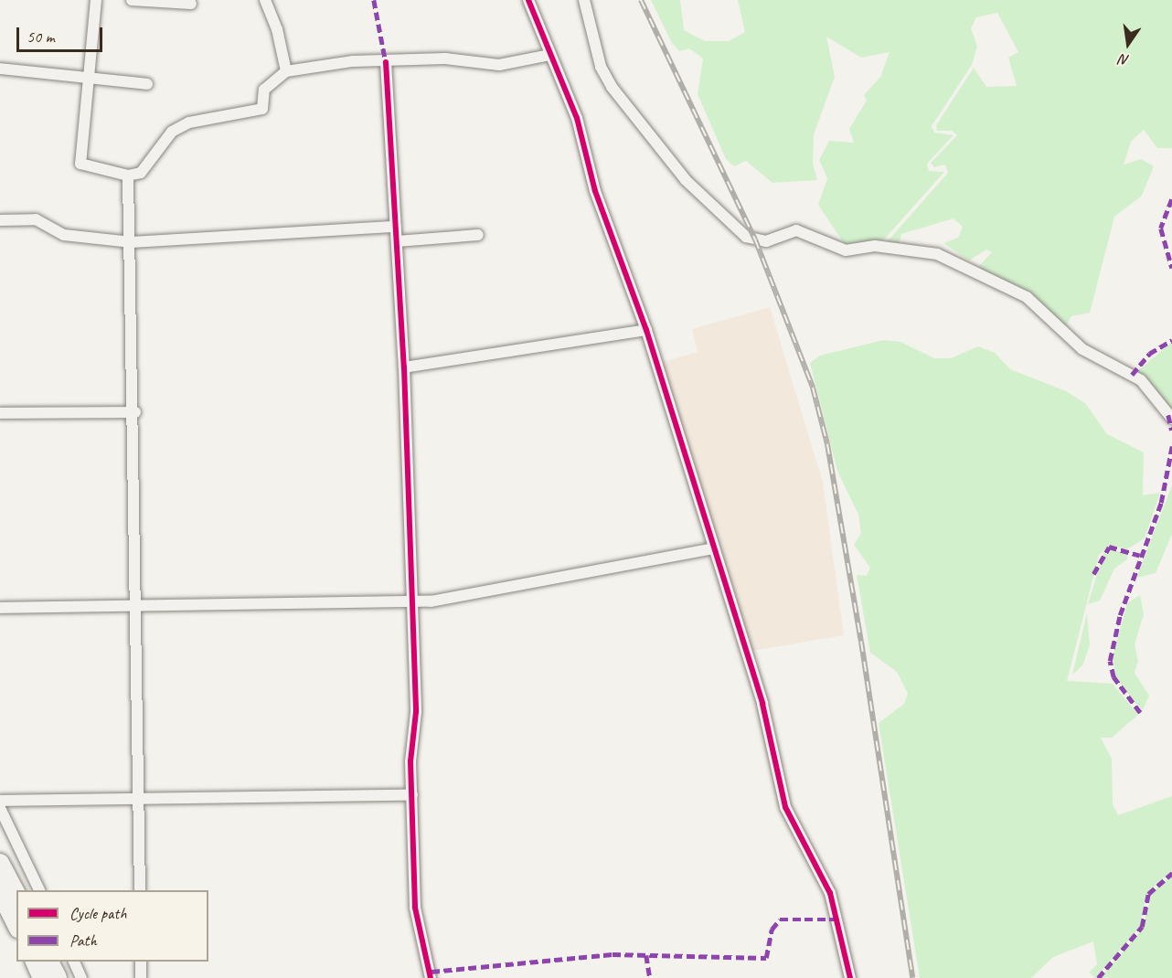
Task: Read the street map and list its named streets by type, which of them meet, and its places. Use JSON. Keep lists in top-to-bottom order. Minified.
{"legend":["Cycle path","Path"],"scale_bar":"50 m","north":"bottom"}
